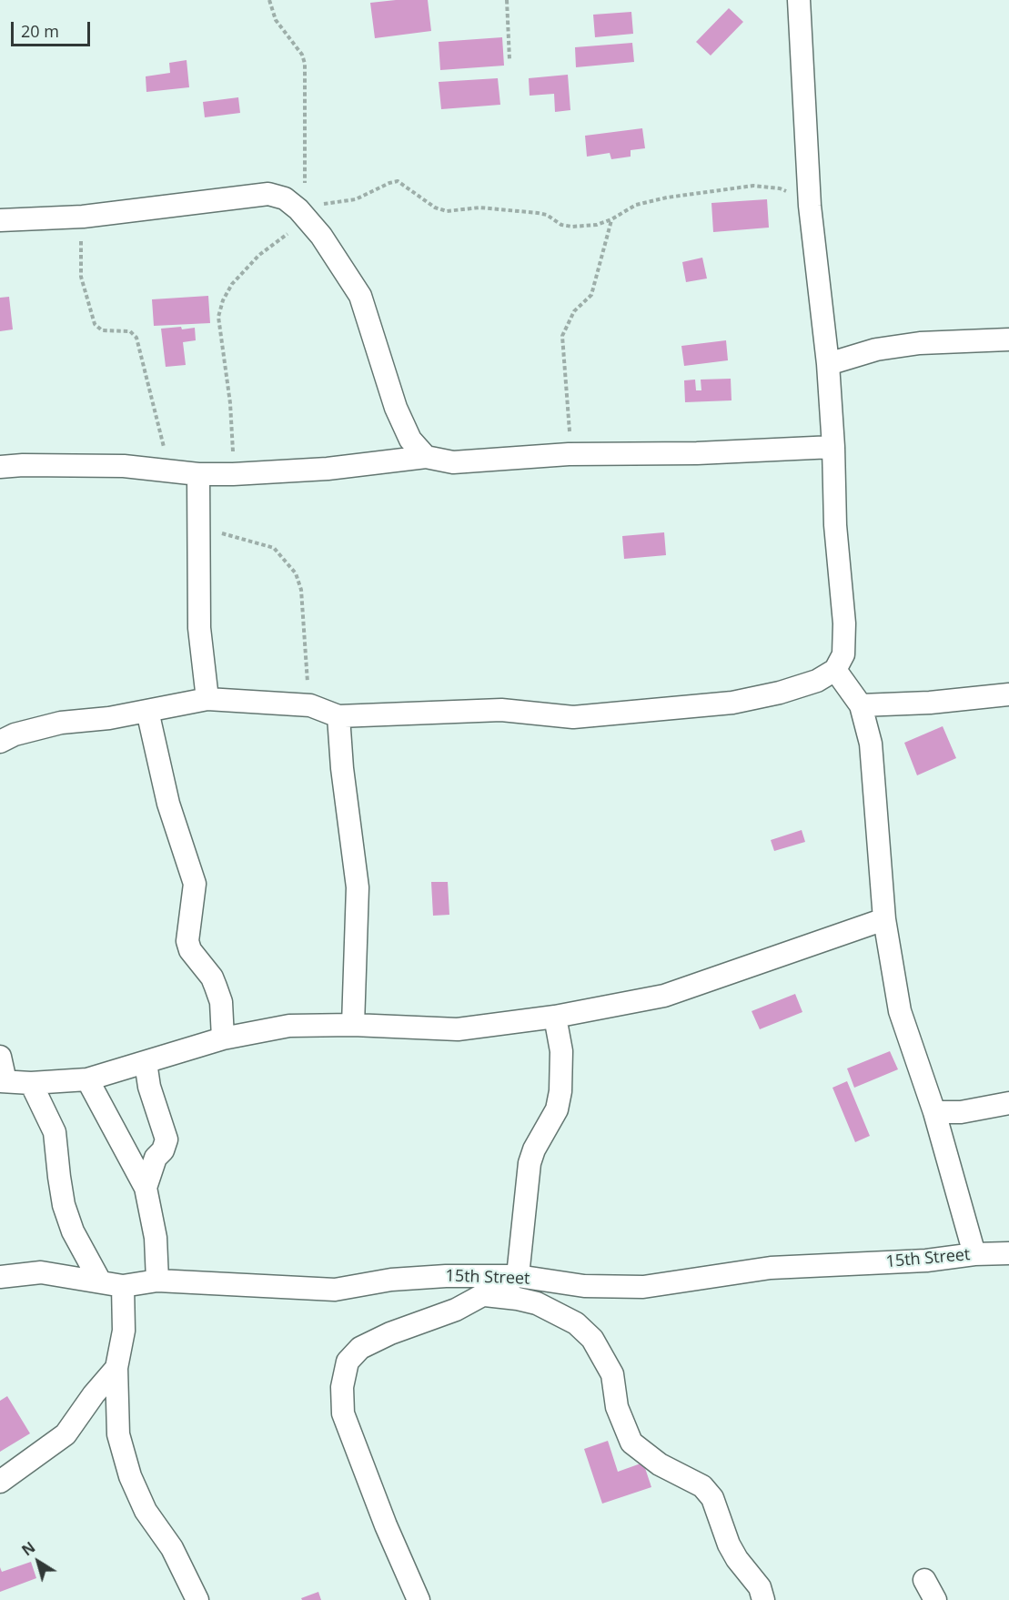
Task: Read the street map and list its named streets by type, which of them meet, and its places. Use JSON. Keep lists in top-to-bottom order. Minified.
{"streets":{"street":["15th Street"]},"scale_bar":"20 m","north":"top left"}
